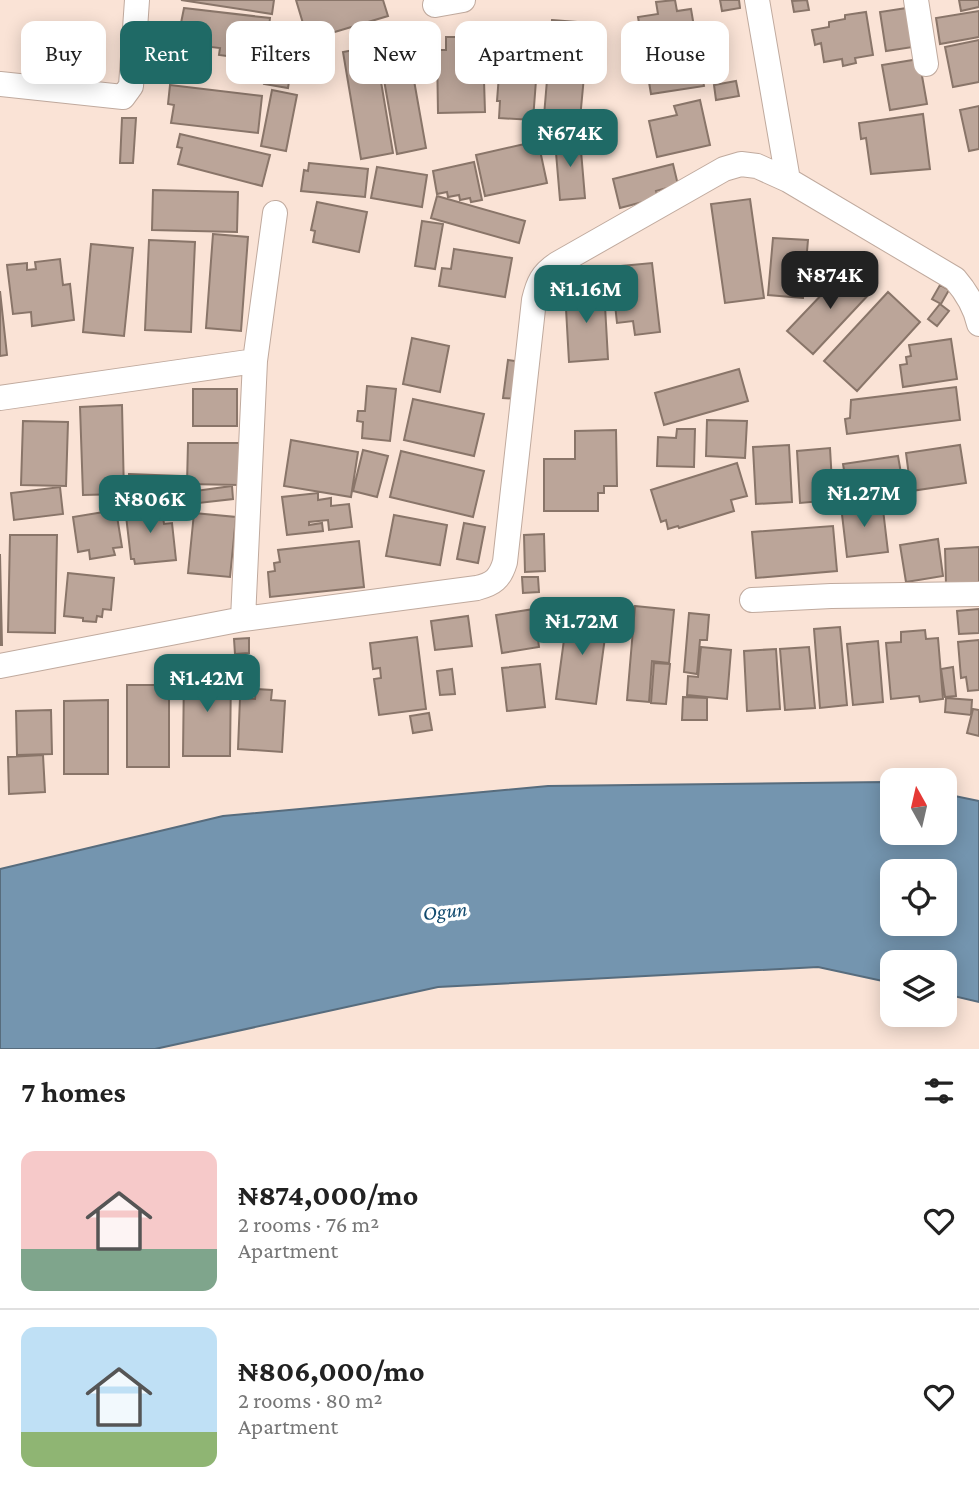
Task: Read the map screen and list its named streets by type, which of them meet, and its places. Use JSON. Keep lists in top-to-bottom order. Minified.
{"water":["Ogun"],"north":"top","page":{"chip":["Buy","Rent","Filters","New","Apartment","House"],"price":["₦674K","₦874K","₦1.16M","₦1.27M","₦806K","₦1.72M","₦1.42M"],"heading":"7 homes","list":[{"name":"₦874,000/mo","note":"2 rooms · 76 m² · Apartment"},{"name":"₦806,000/mo","note":"2 rooms · 80 m² · Apartment"}]}}
